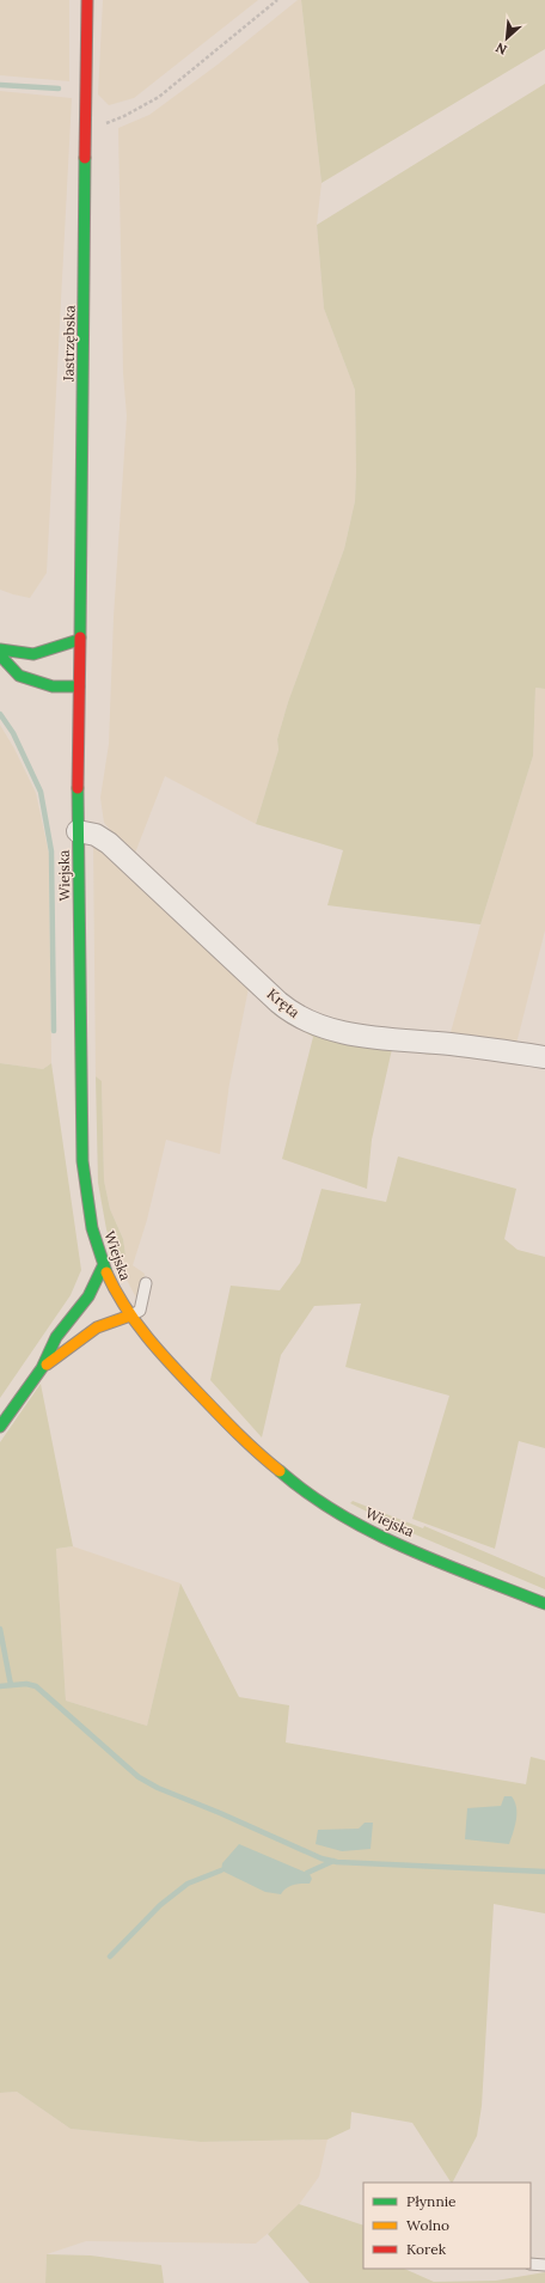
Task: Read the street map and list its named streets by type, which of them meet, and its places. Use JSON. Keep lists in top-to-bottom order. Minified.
{"streets":{"street":["Jastrzębska","Wiejska","Kręta"]},"crossings":[["Jastrzębska","Wiejska"],["Wiejska","Kręta"]],"legend":["Płynnie","Wolno","Korek"],"north":"bottom left"}
